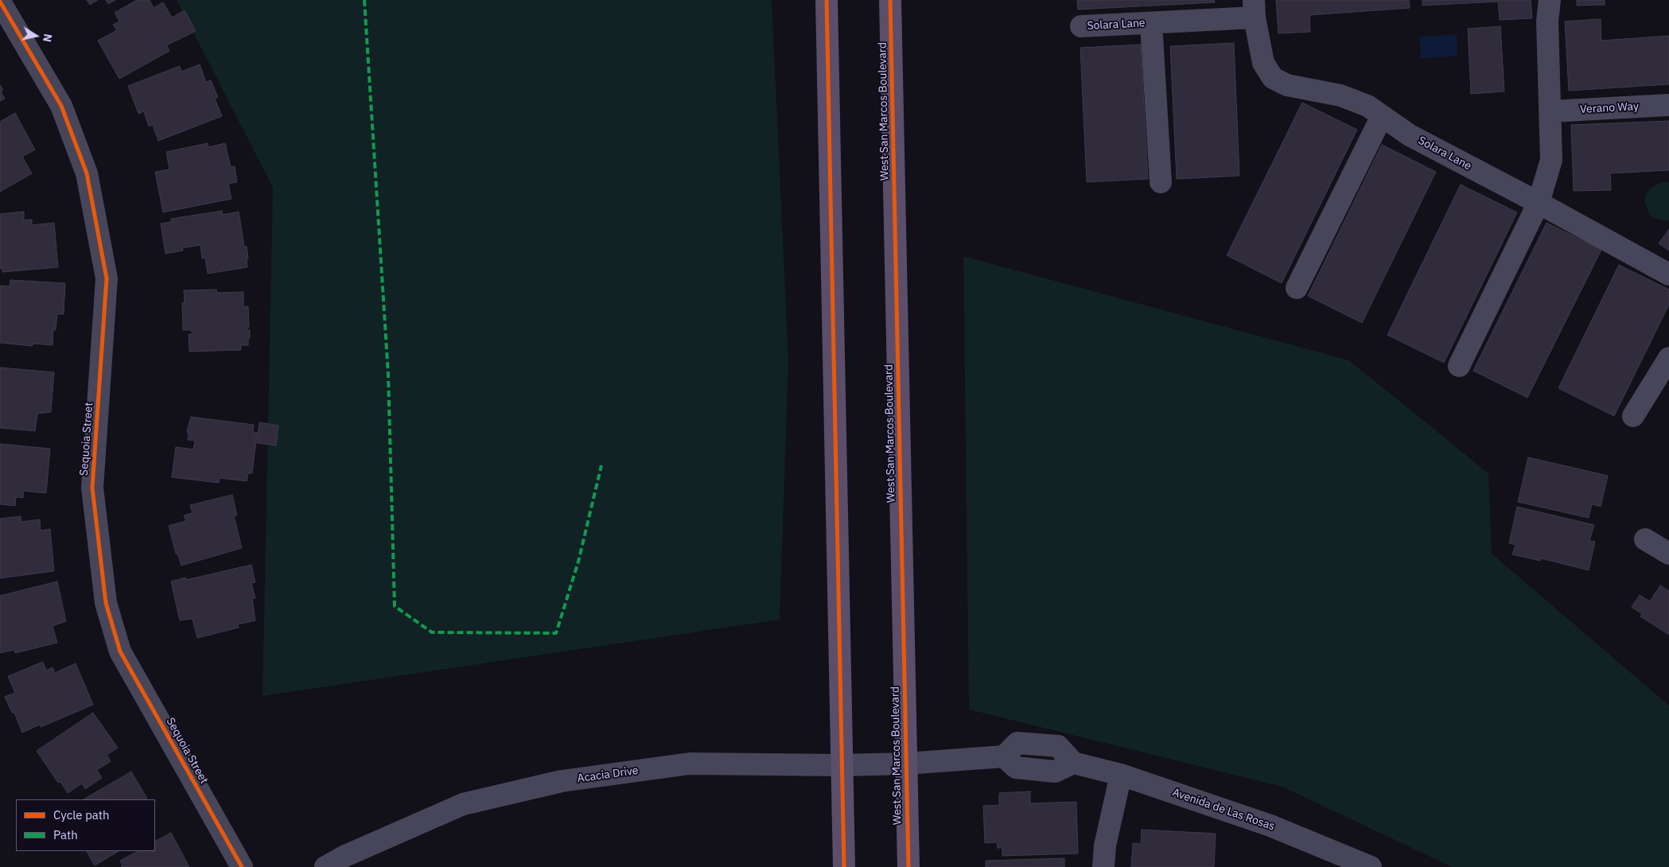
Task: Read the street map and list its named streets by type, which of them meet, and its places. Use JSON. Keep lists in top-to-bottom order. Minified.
{"streets":{"main road":["West San Marcos Boulevard"],"street":["Solara Lane","Verano Way","Sequoia Street","Acacia Drive","Avenida de Las Rosas"]},"crossings":[["West San Marcos Boulevard","Acacia Drive"],["West San Marcos Boulevard","Avenida de Las Rosas"],["Acacia Drive","Avenida de Las Rosas"]],"legend":["Cycle path","Path"],"north":"right"}
